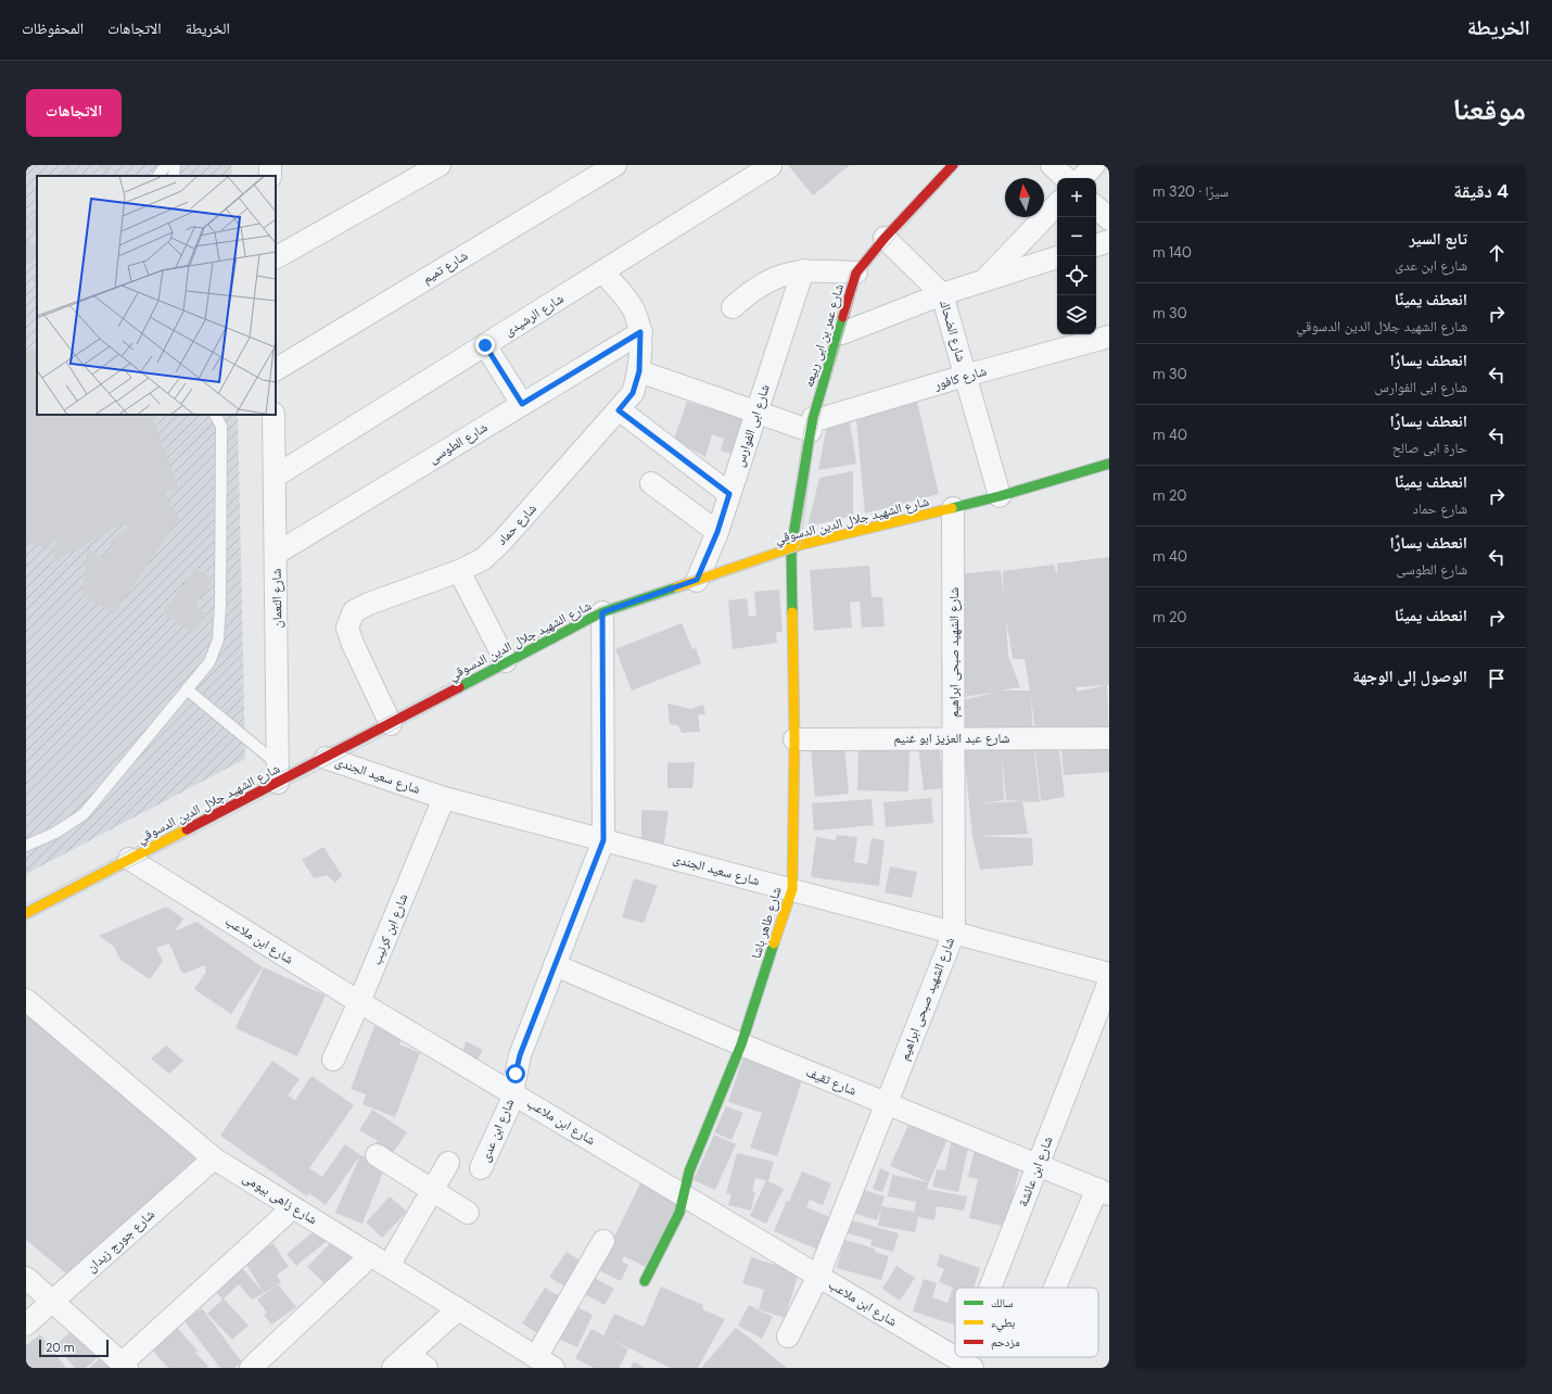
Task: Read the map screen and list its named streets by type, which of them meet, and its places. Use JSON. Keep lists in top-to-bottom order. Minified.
{"streets":{"main road":["شارع عمر بن ابى ربيعه","شارع الشهيد جلال الدين الدسوقي","شارع طاهر باشا"],"street":["شارع تميم","شارع الرشيدى","شارع الضحاك","شارع كافور","شارع ابى الفوارس","شارع الطوسى","شارع حماد","شارع النعمان","شارع الشهيد صبحى ابراهيم","شارع عبد العزيز ابو غنيم","شارع سعيد الجندى","شارع ابن كرنيب","شارع ابن ملاعب","شارع ثقيف","شارع ابن عدى","شارع ابن عائشة","شارع زاهى بيومى","شارع جورج زيدان"]},"crossings":[["شارع الرشيدى","شارع حماد"],["شارع الرشيدى","شارع النعمان"],["شارع الضحاك","شارع عمر بن ابى ربيعه"],["شارع الضحاك","شارع كافور"],["شارع الضحاك","شارع الشهيد جلال الدين الدسوقي"],["شارع عمر بن ابى ربيعه","شارع كافور"],["شارع عمر بن ابى ربيعه","شارع الشهيد جلال الدين الدسوقي"],["شارع عمر بن ابى ربيعه","شارع طاهر باشا"],["شارع ابى الفوارس","شارع الشهيد جلال الدين الدسوقي"],["شارع الطوسى","شارع حماد"],["شارع الطوسى","شارع النعمان"],["شارع الشهيد جلال الدين الدسوقي","شارع حماد"],["شارع الشهيد جلال الدين الدسوقي","شارع النعمان"],["شارع الشهيد جلال الدين الدسوقي","شارع الشهيد صبحى ابراهيم"],["شارع الشهيد جلال الدين الدسوقي","شارع سعيد الجندى"],["شارع الشهيد جلال الدين الدسوقي","شارع طاهر باشا"],["شارع الشهيد جلال الدين الدسوقي","شارع ابن ملاعب"],["شارع الشهيد جلال الدين الدسوقي","شارع ابن عدى"],["شارع الشهيد صبحى ابراهيم","شارع عبد العزيز ابو غنيم"],["شارع الشهيد صبحى ابراهيم","شارع سعيد الجندى"],["شارع الشهيد صبحى ابراهيم","شارع ابن ملاعب"],["شارع الشهيد صبحى ابراهيم","شارع ثقيف"],["شارع عبد العزيز ابو غنيم","شارع طاهر باشا"],["شارع سعيد الجندى","شارع طاهر باشا"],["شارع سعيد الجندى","شارع ابن كرنيب"],["شارع سعيد الجندى","شارع ابن عدى"],["شارع طاهر باشا","شارع ابن ملاعب"],["شارع طاهر باشا","شارع ثقيف"],["شارع ابن كرنيب","شارع ابن ملاعب"],["شارع ابن ملاعب","شارع ابن عدى"],["شارع ثقيف","شارع ابن عدى"],["شارع ثقيف","شارع ابن عائشة"],["شارع زاهى بيومى","شارع جورج زيدان"]],"legend":["سالك","بطيء","مزدحم"],"scale_bar":"20 m","north":"top","page":{"header":"الخريطة","nav":["الخريطة","الاتجاهات","المحفوظات"],"title":"موقعنا","buttons":"الاتجاهات","heading":["4 دقيقة","سيرًا · 320 m"],"map_buttons":["+","−"],"list":[["تابع السير","شارع ابن عدى","140 m"],["انعطف يمينًا","شارع الشهيد جلال الدين الدسوقي","30 m"],["انعطف يسارًا","شارع ابى الفوارس","30 m"],["انعطف يسارًا","حارة ابى صالح","40 m"],["انعطف يمينًا","شارع حماد","20 m"],["انعطف يسارًا","شارع الطوسى","40 m"],["انعطف يمينًا","20 m"],"الوصول إلى الوجهة"],"scale":"20 m"}}
